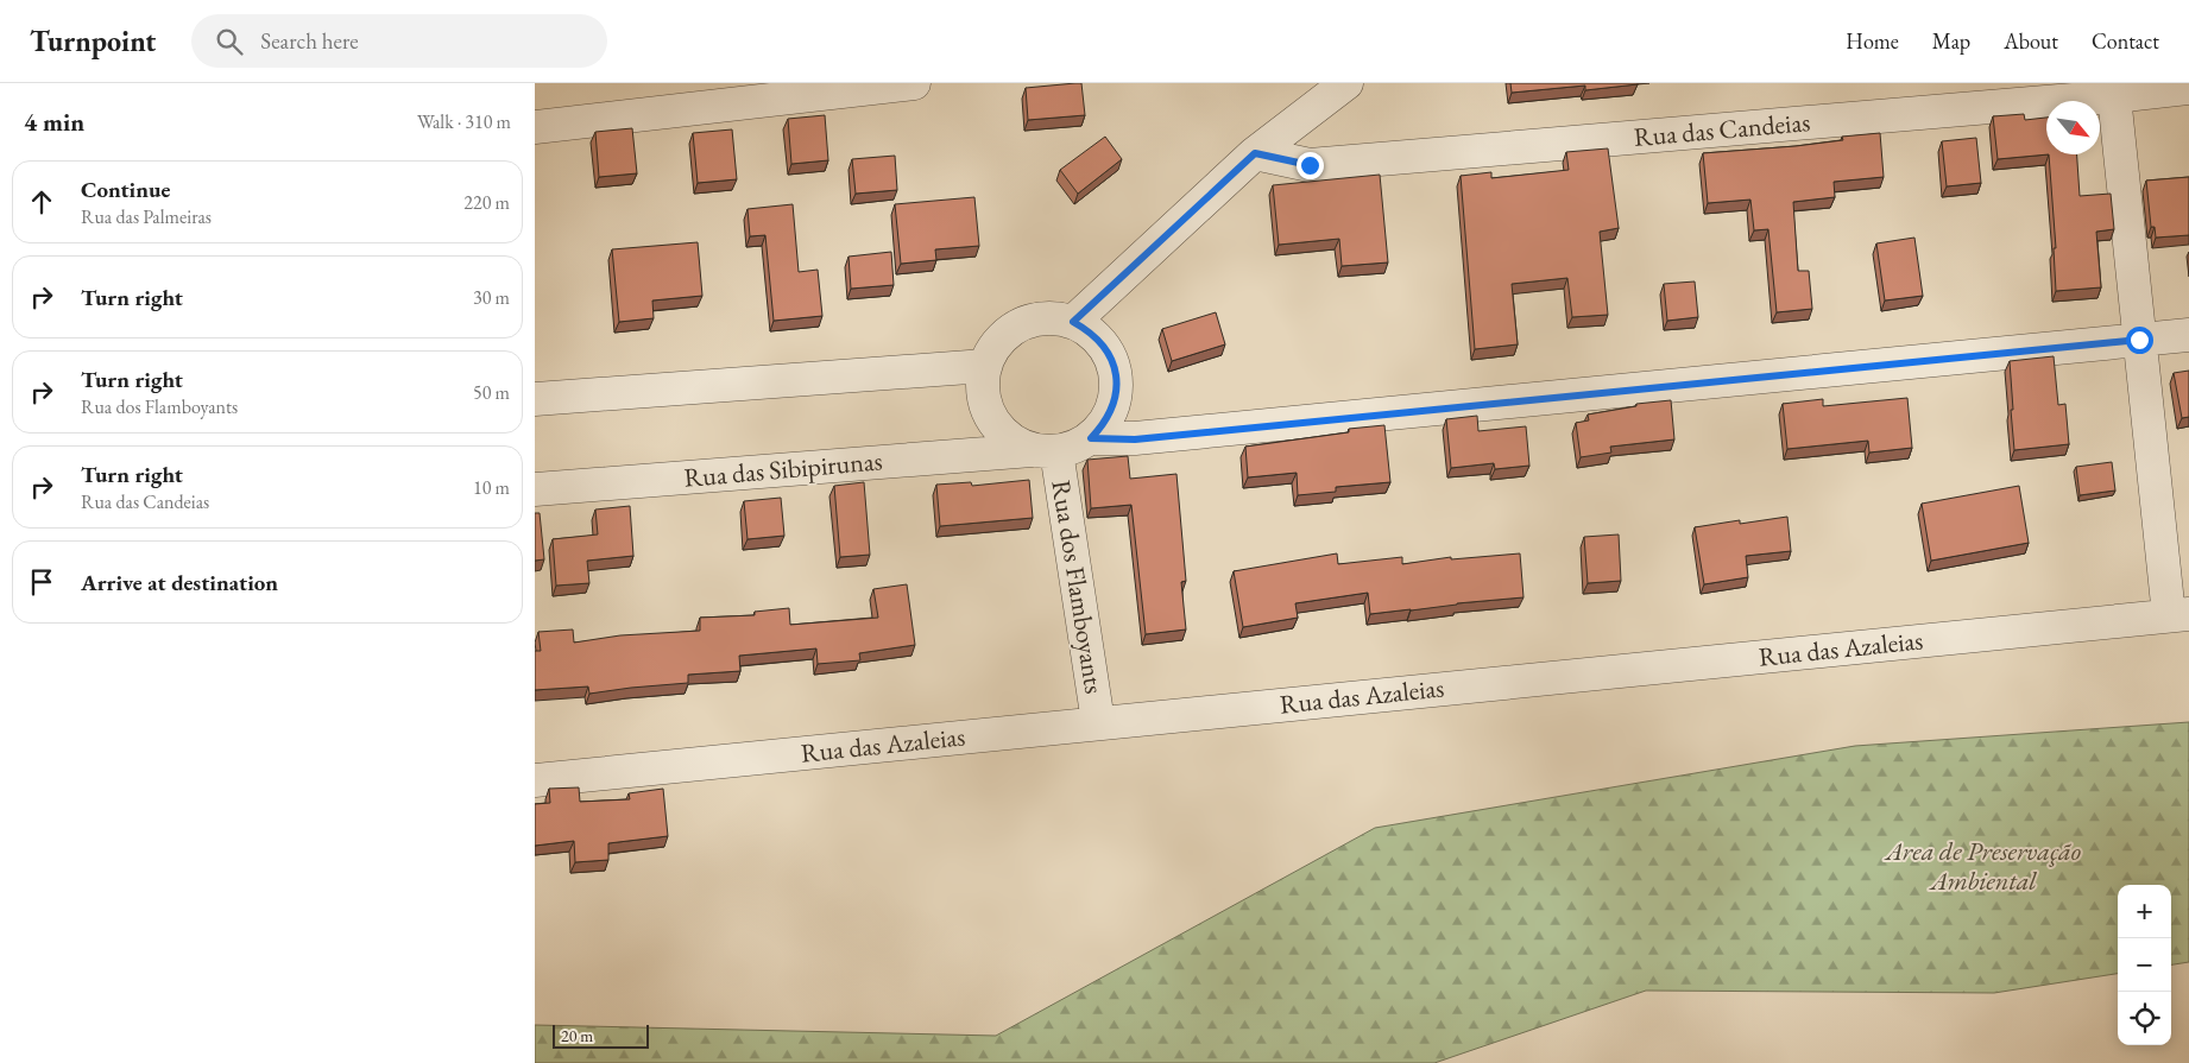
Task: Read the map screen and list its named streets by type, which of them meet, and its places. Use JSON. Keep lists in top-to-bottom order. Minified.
{"streets":{"street":["Rua das Candeias","Rua das Sibipirunas","Rua dos Flamboyants","Rua das Azaleias"]},"crossings":[["Rua das Sibipirunas","Rua dos Flamboyants"],["Rua dos Flamboyants","Rua das Azaleias"]],"parks":["Area de Preservação Ambiental"],"scale_bar":"20 m","north":"bottom right","page":{"header":"Turnpoint","search":"Search here","nav":["Home","Map","About","Contact"],"heading":["4 min","Walk · 310 m"],"list":[["Continue","Rua das Palmeiras","220 m"],["Turn right","30 m"],["Turn right","Rua dos Flamboyants","50 m"],["Turn right","Rua das Candeias","10 m"],"Arrive at destination"],"map_buttons":["+","−"],"scale":"20 m"}}
